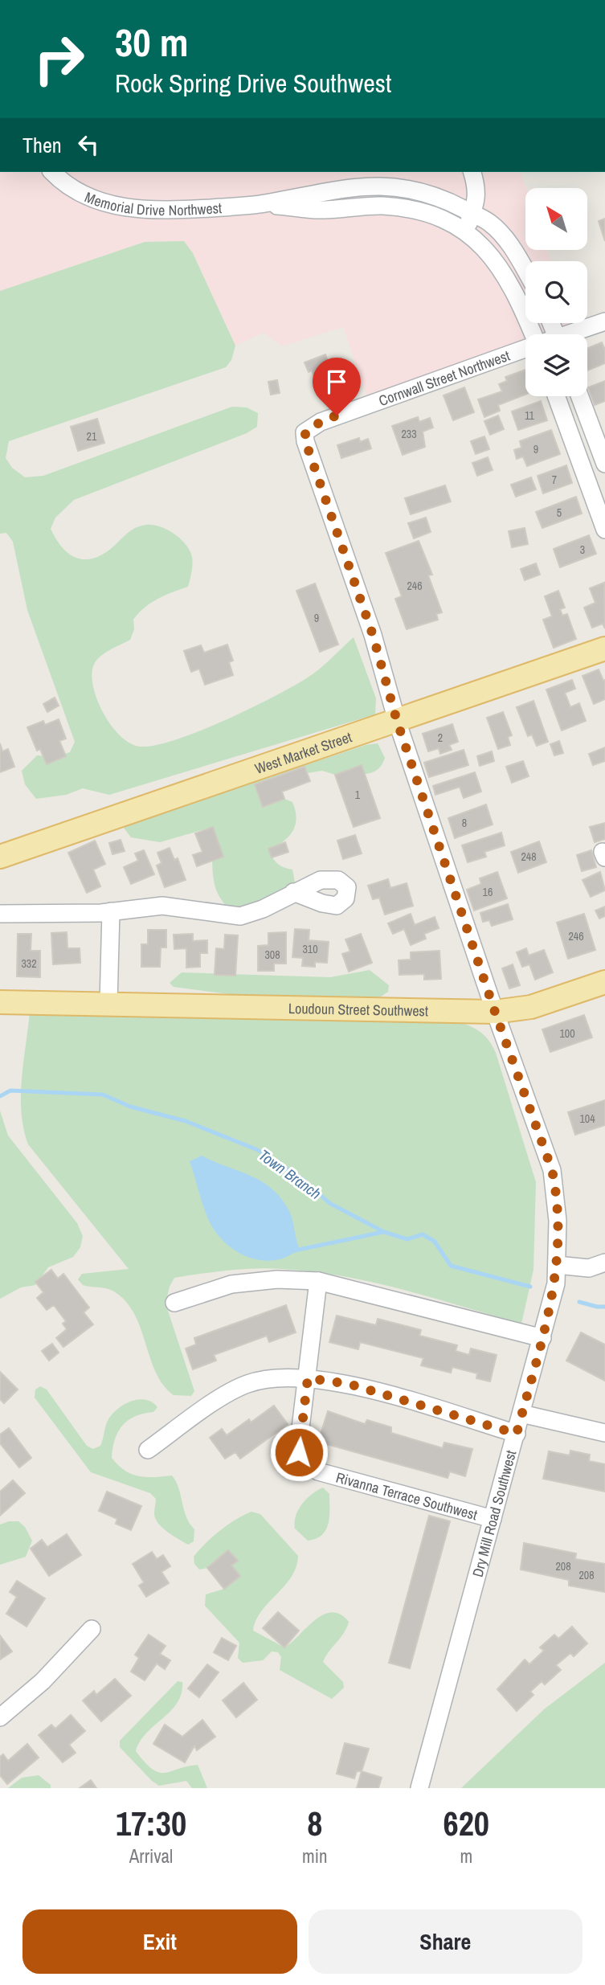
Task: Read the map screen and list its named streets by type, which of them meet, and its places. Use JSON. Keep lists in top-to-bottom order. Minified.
{"streets":{"main road":["West Market Street","Loudoun Street Southwest"],"street":["Memorial Drive Northwest","Cornwall Street Northwest","Rivanna Terrace Southwest","Dry Mill Road Southwest"]},"crossings":[["Cornwall Street Northwest","Dry Mill Road Southwest"],["West Market Street","Dry Mill Road Southwest"],["Loudoun Street Southwest","Dry Mill Road Southwest"],["Rivanna Terrace Southwest","Dry Mill Road Southwest"]],"water":["Town Branch"],"house_numbers":["11","233","21","9","7","5","3","246","9","2","1","8","248","16","246","310","308","332","100","104","208","208"],"north":"top left","page":{"turn":["30 m","Rock Spring Drive Southwest"],"then":"Then","eta":["17:30","Arrival","8","min","620","m"],"buttons":["Exit","Share"]}}
